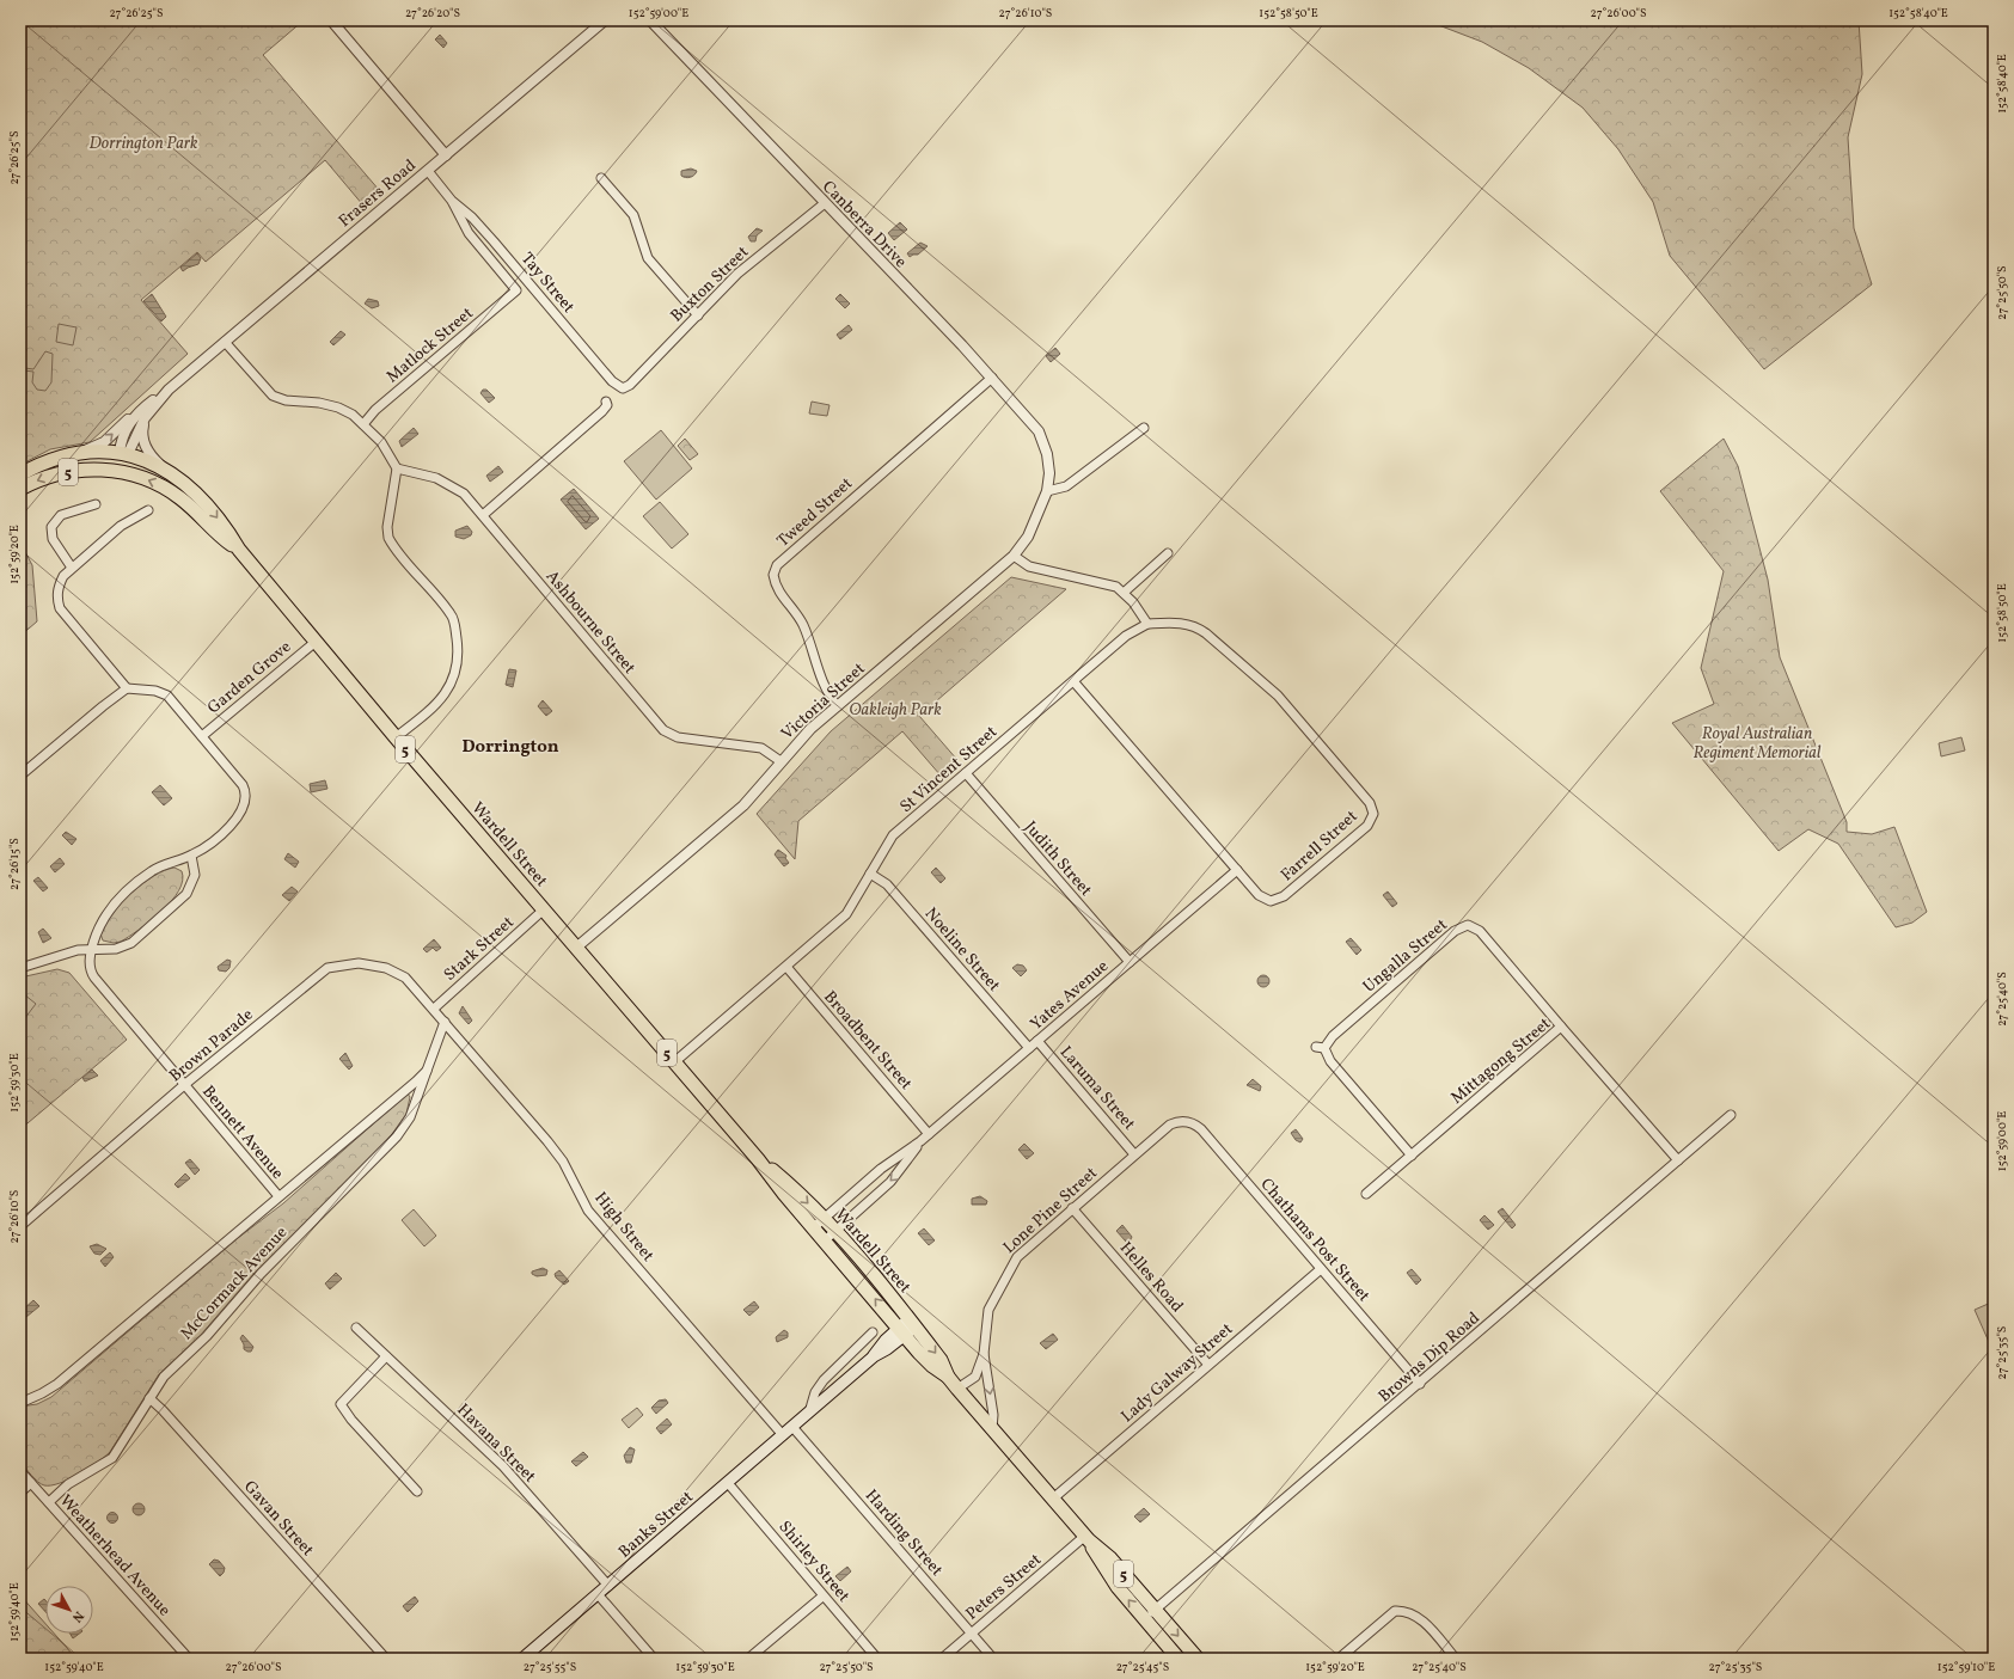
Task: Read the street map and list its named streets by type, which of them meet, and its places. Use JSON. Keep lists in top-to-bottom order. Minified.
{"streets":{"highway":["5","Wardell Street"],"main road":["Banks Street"],"street":["Frasers Road","Canberra Drive","Tay Street","Buxton Street","Matlock Street","Tweed Street","Ashbourne Street","Garden Grove","Victoria Street","St Vincent Street","Farrell Street","Judith Street","Stark Street","Noeline Street","Ungalla Street","Yates Avenue","Broadbent Street","Brown Parade","Mittagong Street","Laruma Street","Bennett Avenue","Lone Pine Street","High Street","Chathams Post Street","Helles Road","McCormack Avenue","Browns Dip Road","Lady Galway Street","Havana Street","Gavan Street","Harding Street","Weatherhead Avenue","Shirley Street","Peters Street"]},"crossings":[["Frasers Road","Tay Street"],["Frasers Road","5"],["Frasers Road","Wardell Street"],["Canberra Drive","Buxton Street"],["Canberra Drive","Tweed Street"],["Canberra Drive","Victoria Street"],["Tay Street","Buxton Street"],["Tay Street","Matlock Street"],["5","Wardell Street"],["Tweed Street","Victoria Street"],["Ashbourne Street","Victoria Street"],["Garden Grove","Wardell Street"],["Victoria Street","Wardell Street"],["St Vincent Street","Wardell Street"],["St Vincent Street","Farrell Street"],["St Vincent Street","Judith Street"],["St Vincent Street","Noeline Street"],["St Vincent Street","Broadbent Street"],["Wardell Street","Stark Street"],["Wardell Street","Yates Avenue"],["Wardell Street","Lone Pine Street"],["Wardell Street","Browns Dip Road"],["Wardell Street","Lady Galway Street"],["Wardell Street","Banks Street"],["Wardell Street","Peters Street"],["Farrell Street","Yates Avenue"],["Judith Street","Yates Avenue"],["Stark Street","Brown Parade"],["Stark Street","High Street"],["Noeline Street","Yates Avenue"],["Ungalla Street","Mittagong Street"],["Yates Avenue","Broadbent Street"],["Yates Avenue","Laruma Street"],["Brown Parade","Bennett Avenue"],["Brown Parade","High Street"],["Mittagong Street","Browns Dip Road"],["Laruma Street","Lone Pine Street"],["Bennett Avenue","McCormack Avenue"],["Lone Pine Street","Chathams Post Street"],["Lone Pine Street","Helles Road"],["High Street","McCormack Avenue"],["High Street","Banks Street"],["Chathams Post Street","Browns Dip Road"],["Chathams Post Street","Lady Galway Street"],["Helles Road","Lady Galway Street"],["McCormack Avenue","Gavan Street"],["McCormack Avenue","Weatherhead Avenue"],["Havana Street","Banks Street"],["Banks Street","Harding Street"],["Banks Street","Shirley Street"],["Harding Street","Peters Street"]],"districts":["Dorrington"],"parks":["Dorrington Park","Oakleigh Park","Royal Australian Regiment Memorial"],"north":"bottom right","coordinates":["27°26'25\"S","27°26'20\"S","152°59'00\"E","27°26'10\"S","152°58'50\"E","27°26'00\"S","152°58'40\"E","27°25'50\"S","152°59'20\"E","27°26'15\"S","27°25'40\"S","152°59'30\"E","27°25'35\"S","152°59'40\"E","27°25'55\"S","27°25'45\"S","152°59'10\"E"]}
